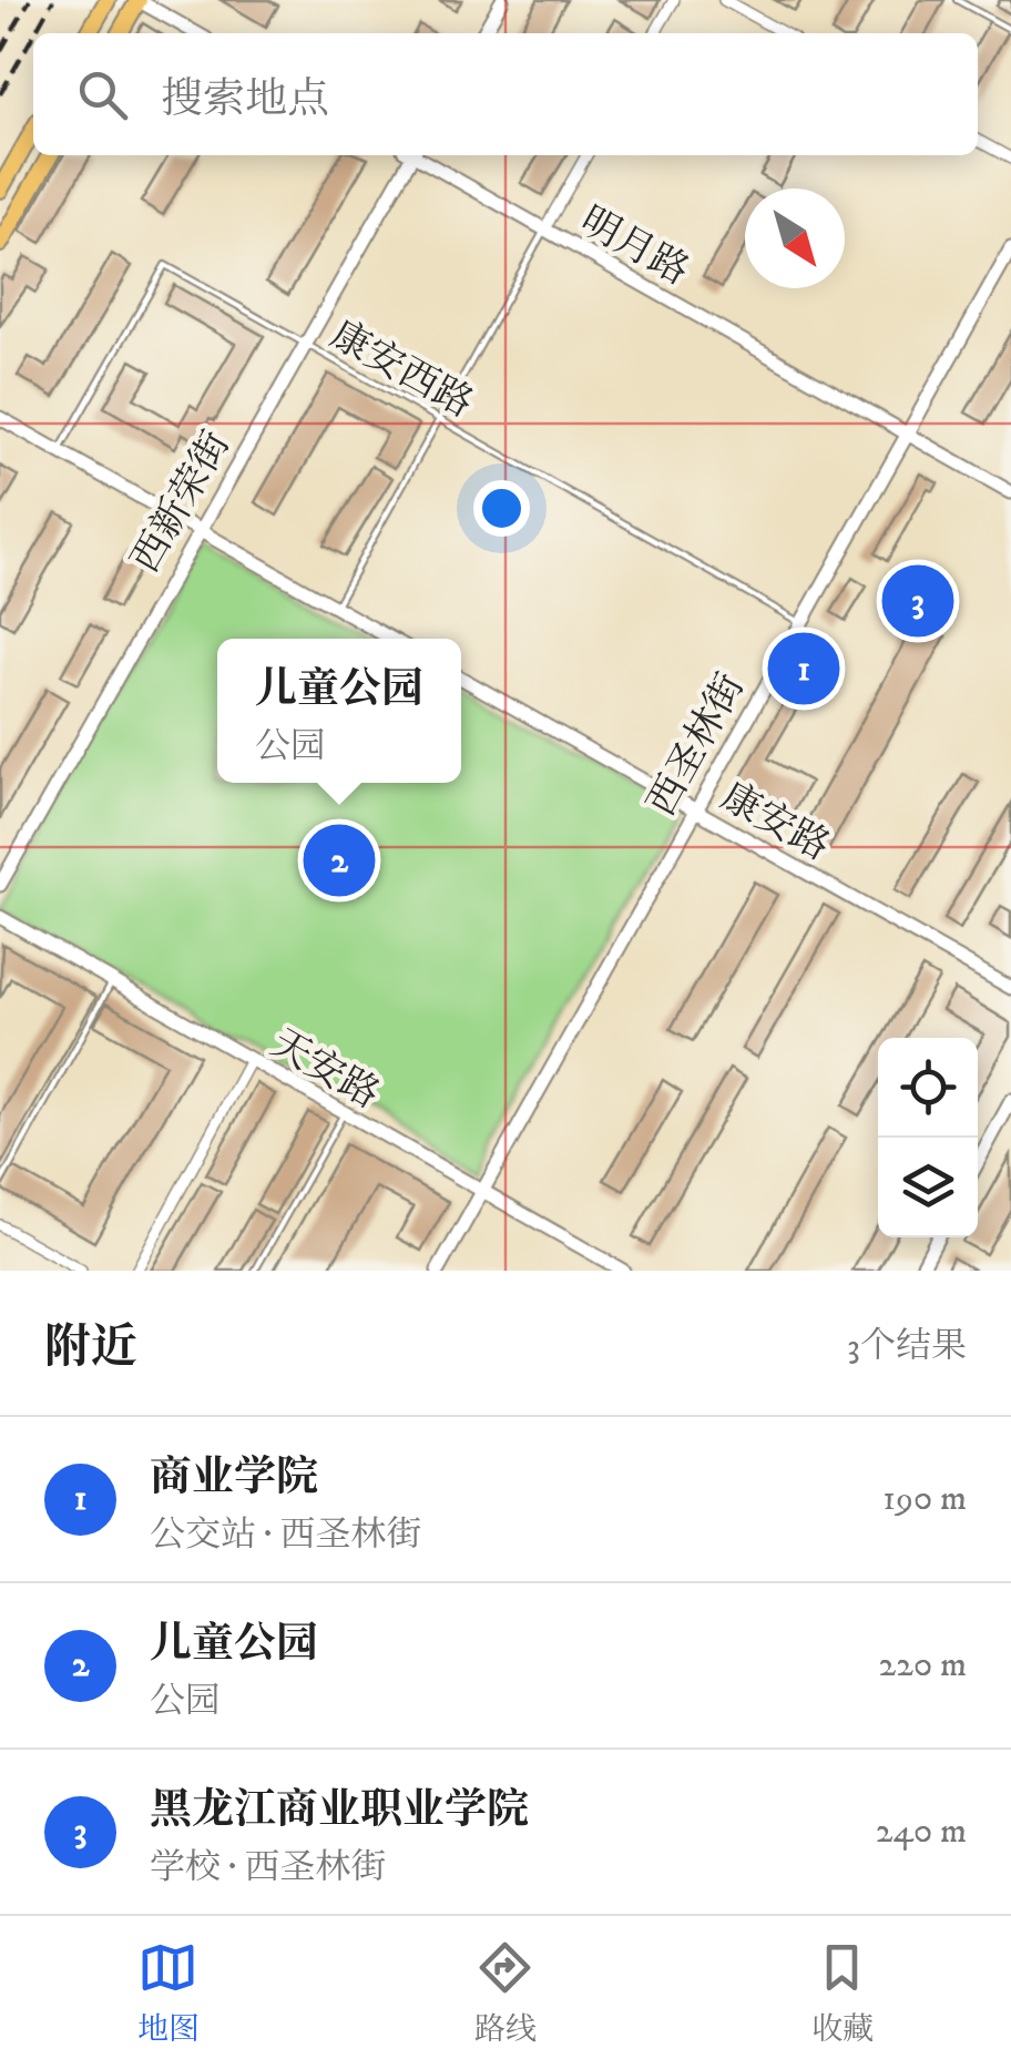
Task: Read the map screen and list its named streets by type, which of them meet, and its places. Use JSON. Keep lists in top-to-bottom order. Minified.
{"streets":{"street":["明月路","西新荣街","西圣林街","康安路","天安路"],"lane":["康安西路"]},"crossings":[["明月路","西圣林街"],["康安西路","西新荣街"],["康安西路","西圣林街"],["西圣林街","康安路"],["西圣林街","天安路"]],"north":"bottom right","page":{"search":"搜索地点","pins":["3","1","2"],"popup":["儿童公园","公园"],"heading":["附近","3个结果"],"list":[{"mark":"1","name":"商业学院","note":"公交站 · 西圣林街","value":"190 m"},{"mark":"2","name":"儿童公园","note":"公园","value":"220 m"},{"mark":"3","name":"黑龙江商业职业学院","note":"学校 · 西圣林街","value":"240 m"}],"nav":["地图","路线","收藏"]}}
